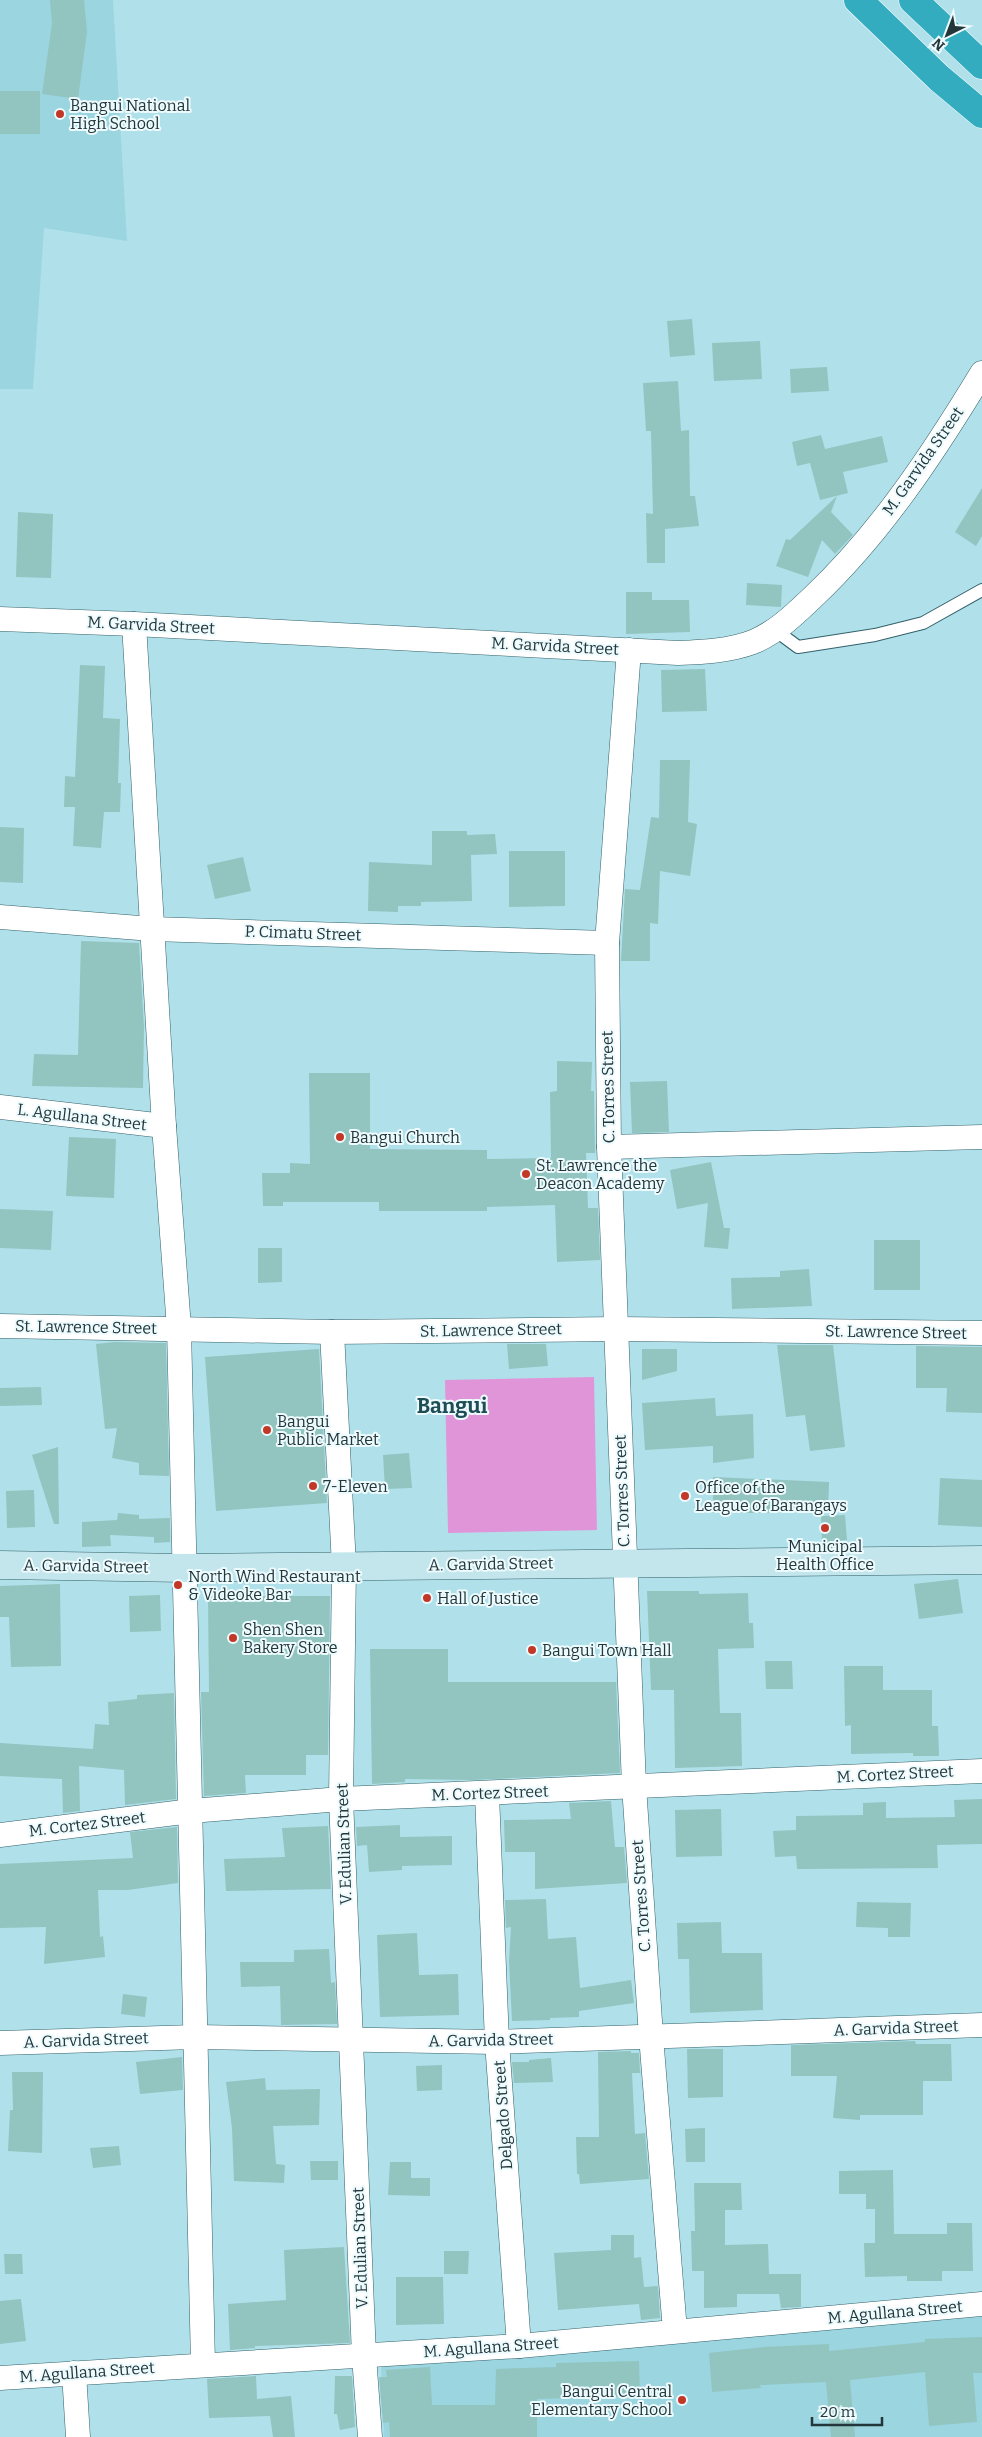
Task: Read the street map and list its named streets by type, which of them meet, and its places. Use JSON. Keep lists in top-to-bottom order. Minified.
{"streets":{"main road":["A. Garvida Street"],"street":["M. Garvida Street","P. Cimatu Street","C. Torres Street","L. Agullana Street","St. Lawrence Street","M. Cortez Street","V. Edulian Street","Delgado Street","M. Agullana Street"]},"crossings":[["M. Garvida Street","C. Torres Street"],["P. Cimatu Street","C. Torres Street"],["C. Torres Street","St. Lawrence Street"],["C. Torres Street","A. Garvida Street"],["C. Torres Street","M. Cortez Street"],["C. Torres Street","M. Agullana Street"],["St. Lawrence Street","V. Edulian Street"],["A. Garvida Street","V. Edulian Street"],["A. Garvida Street","Delgado Street"],["M. Cortez Street","V. Edulian Street"],["M. Cortez Street","Delgado Street"],["V. Edulian Street","M. Agullana Street"],["Delgado Street","M. Agullana Street"]],"districts":["Bangui"],"places":["Bangui National High School","Bangui Church","St. Lawrence the Deacon Academy","Bangui Public Market","7-Eleven","Office of the League of Barangays","Municipal Health Office","North Wind Restaurant & Videoke Bar","Hall of Justice","Shen Shen Bakery Store","Bangui Town Hall","Bangui Central Elementary School"],"scale_bar":"20 m","north":"bottom left"}
